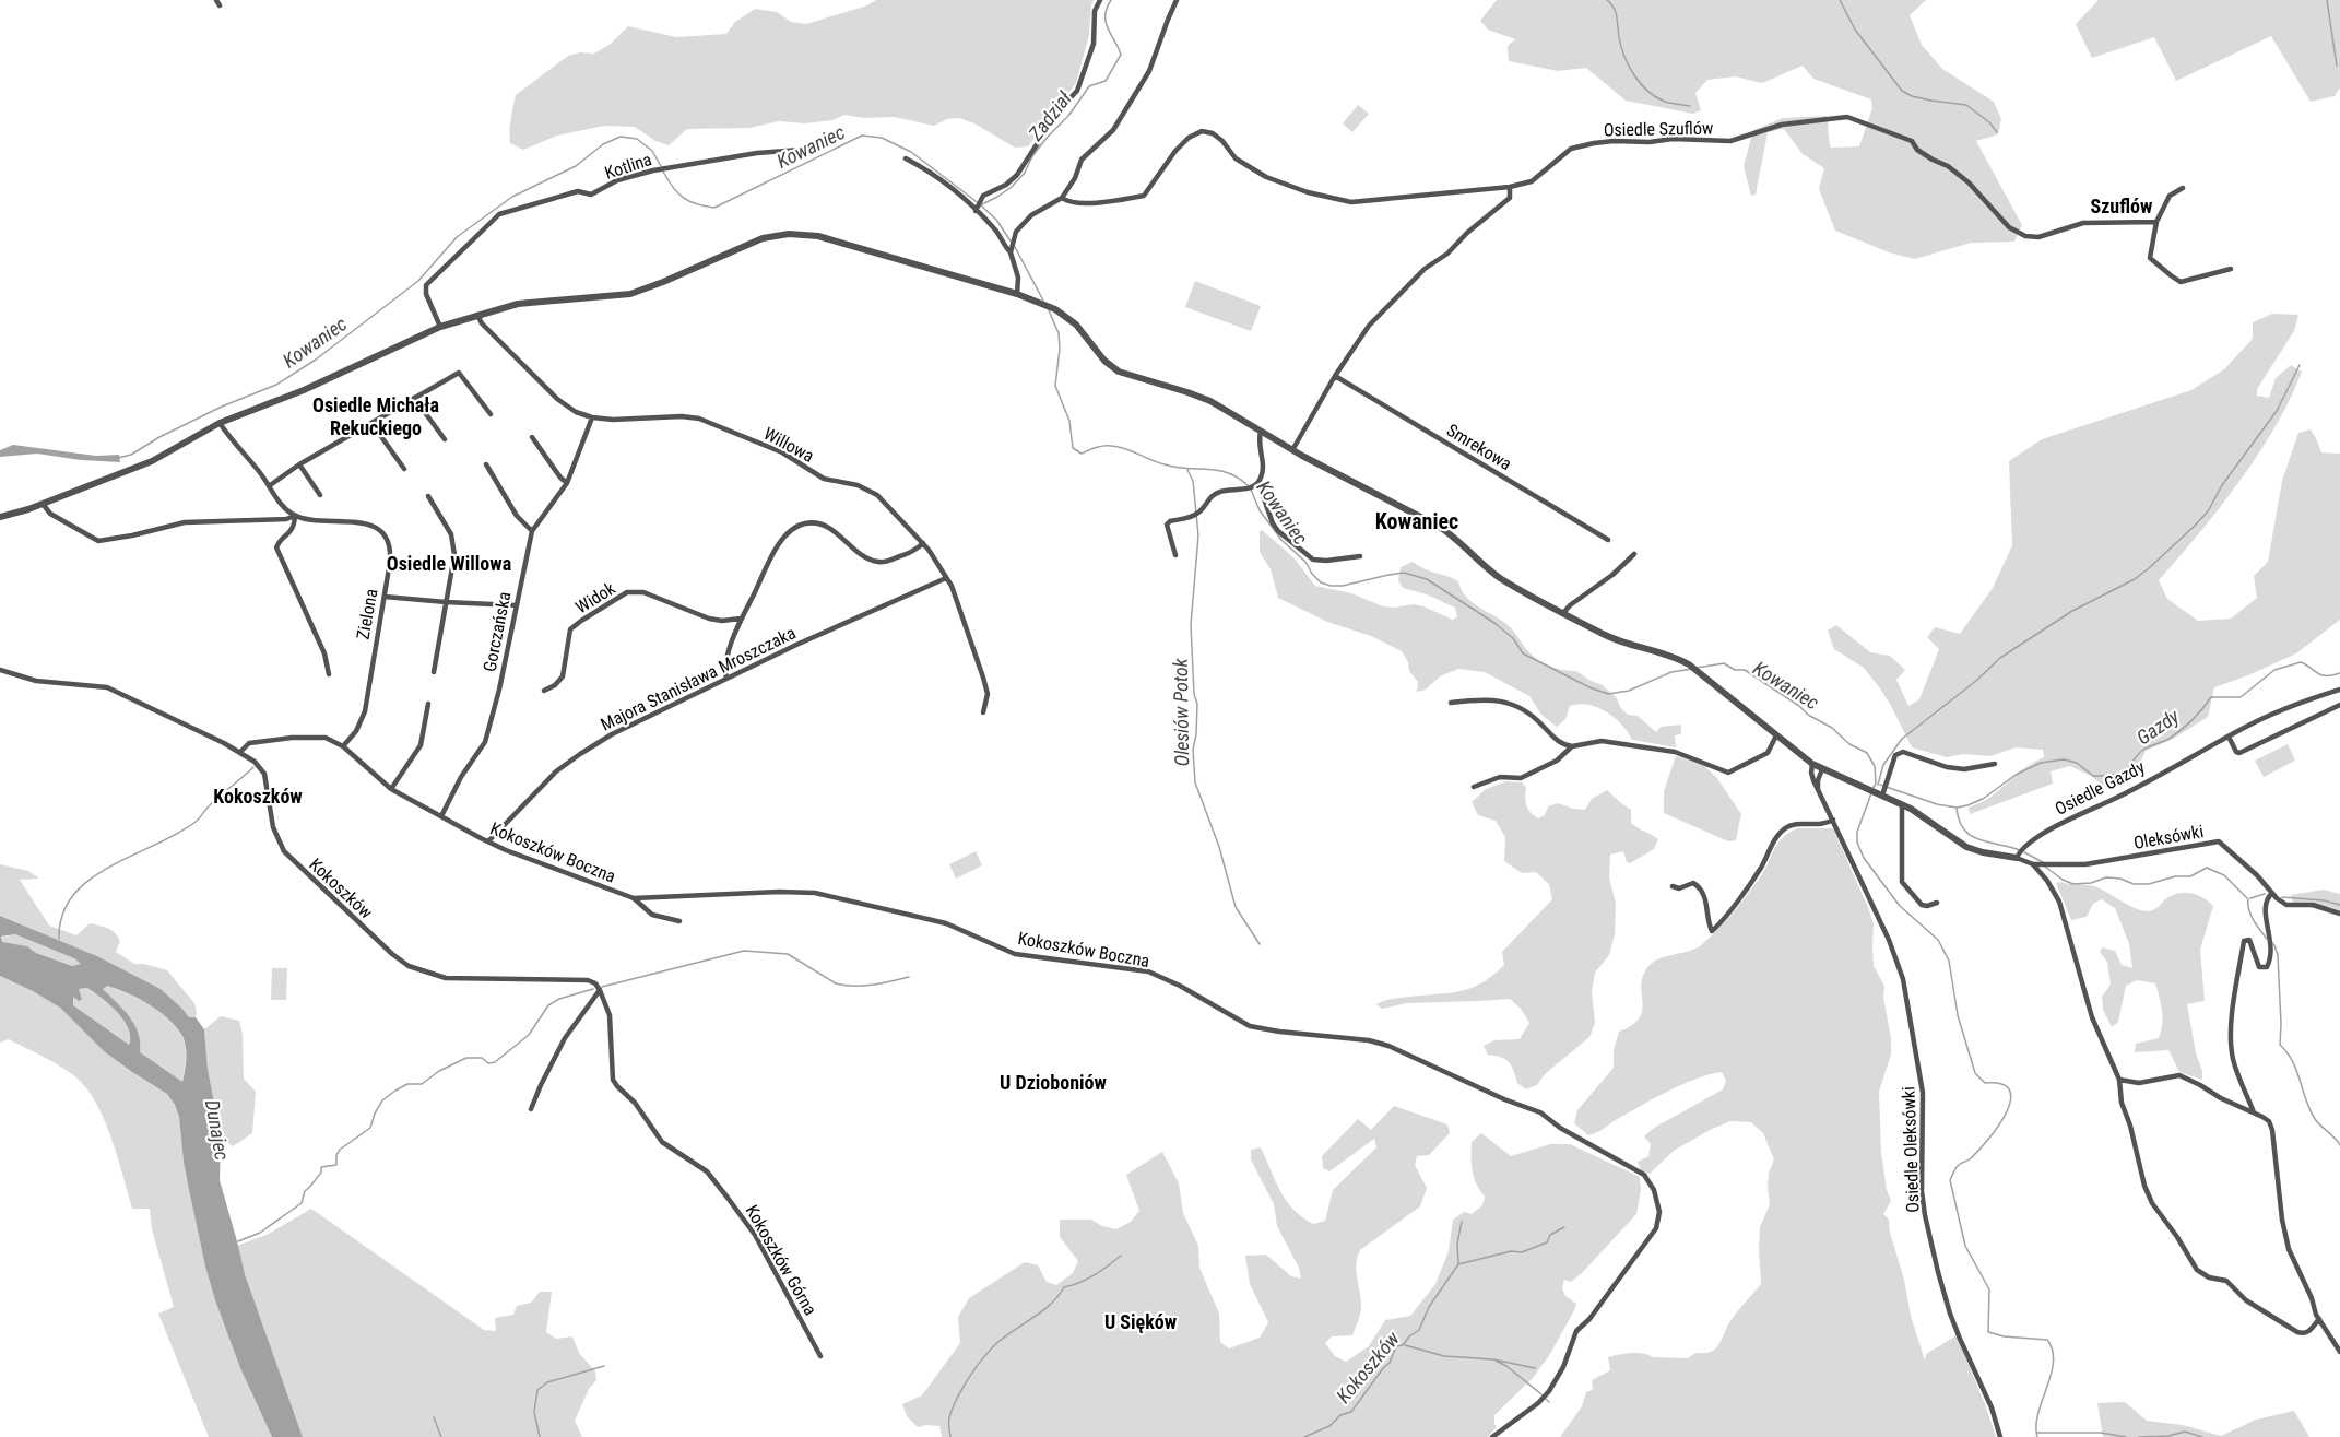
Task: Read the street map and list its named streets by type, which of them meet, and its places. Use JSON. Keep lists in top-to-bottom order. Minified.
{"streets":{"street":["Osiedle Szuflów","Kotlina","Willowa","Smrekowa","Widok","Zielona","Gorczańska","Majora Stanisława Mroszczaka","Osiedle Gazdy","Oleksówki","Kokoszków Boczna","Kokoszków","Osiedle Oleksówki","Kokoszków Górna"]},"crossings":[["Willowa","Gorczańska"],["Willowa","Majora Stanisława Mroszczaka"],["Zielona","Kokoszków Boczna"],["Gorczańska","Kokoszków Boczna"],["Majora Stanisława Mroszczaka","Kokoszków Boczna"],["Osiedle Gazdy","Oleksówki"],["Kokoszków Boczna","Kokoszków"],["Kokoszków","Kokoszków Górna"]],"districts":["Szuflów","Osiedle Michała Rekuckiego","Kowaniec","Osiedle Willowa","Kokoszków","U Dzioboniów","U Sięków"],"water":["Zadział","Kowaniec","Olesiów Potok","Gazdy","Dunajec","Kokoszków"]}
